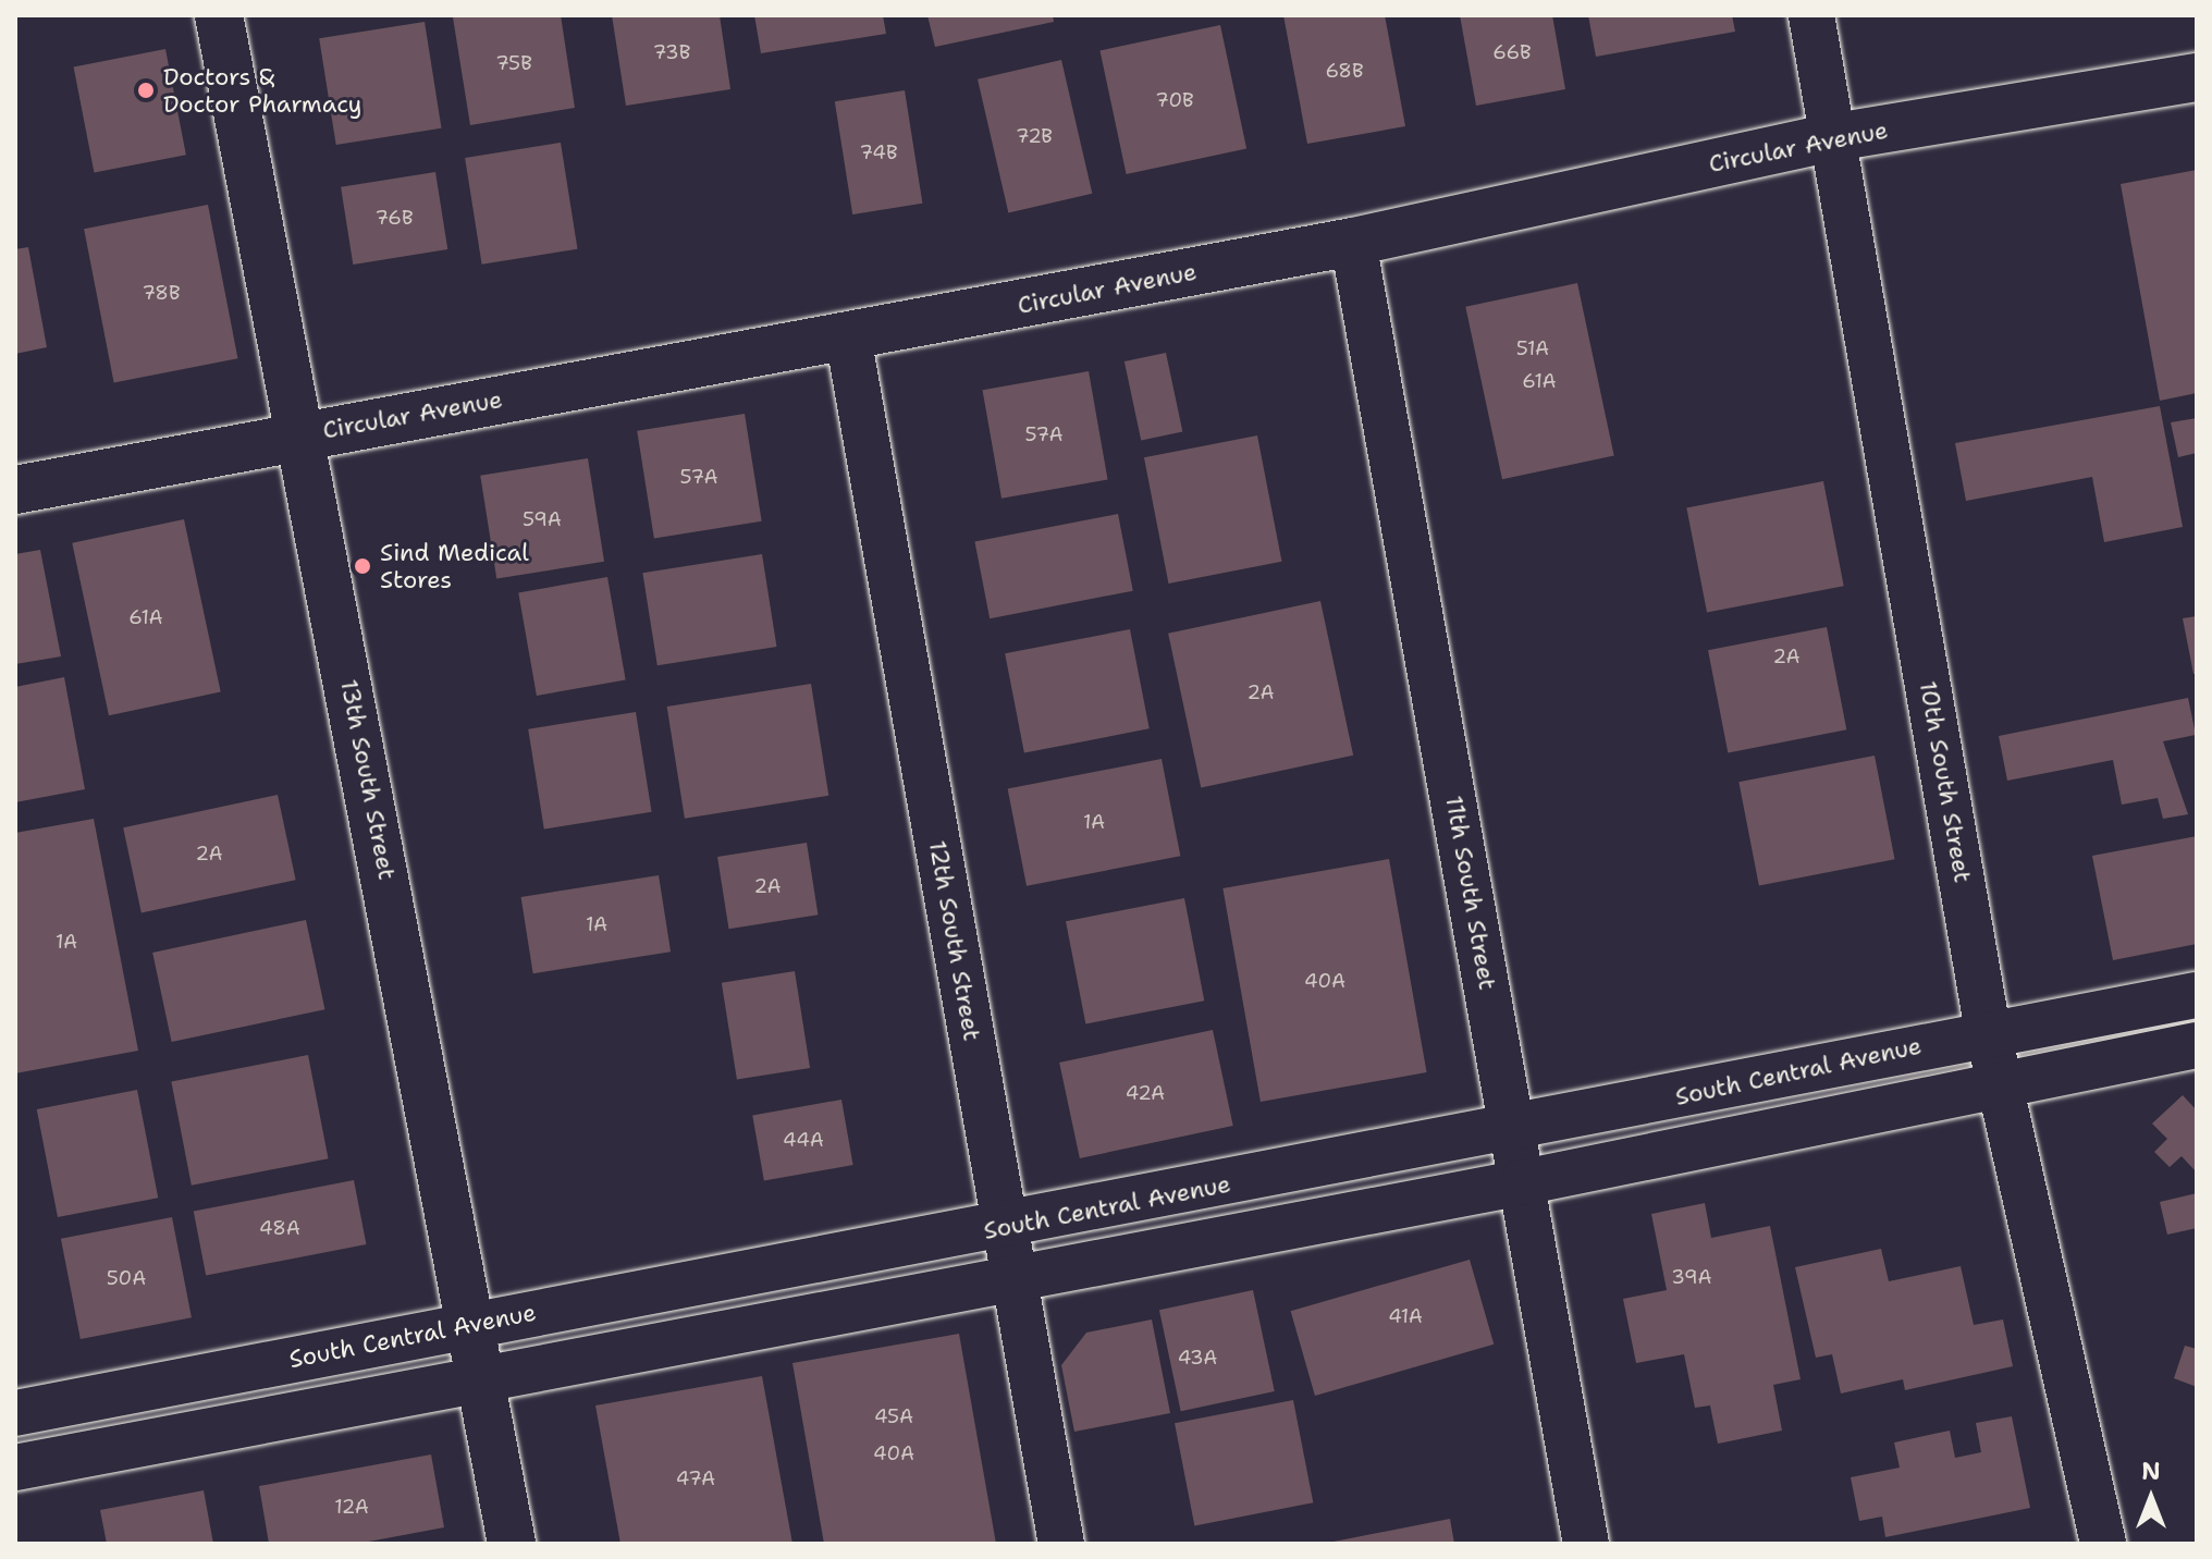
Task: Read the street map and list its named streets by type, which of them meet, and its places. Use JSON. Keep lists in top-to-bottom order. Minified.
{"streets":{"street":["Circular Avenue","13th South Street","10th South Street","11th South Street","12th South Street","South Central Avenue"]},"crossings":[["Circular Avenue","13th South Street"],["Circular Avenue","10th South Street"],["Circular Avenue","11th South Street"],["Circular Avenue","12th South Street"],["13th South Street","South Central Avenue"],["10th South Street","South Central Avenue"],["11th South Street","South Central Avenue"],["12th South Street","South Central Avenue"]],"places":["Doctors & Doctor Pharmacy","Sind Medical Stores"],"house_numbers":["73B","66B","75B","68B","70B","72B","74B","76B","78B","51A","61A","57A","57A","59A","61A","2A","2A","1A","2A","2A","1A","1A","40A","42A","44A","48A","39A","50A","41A","43A","45A","40A","47A","12A"],"north":"top"}
